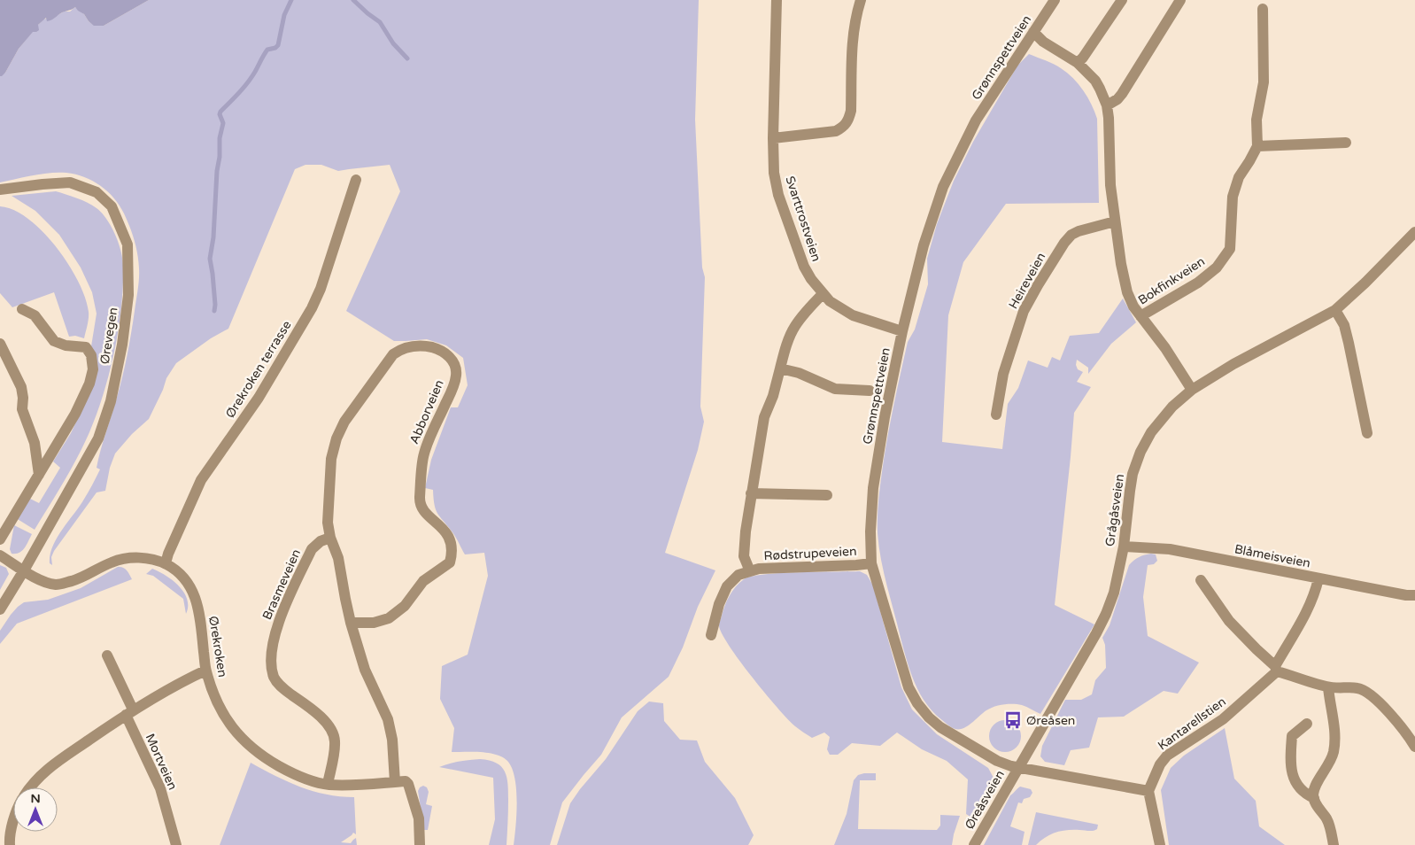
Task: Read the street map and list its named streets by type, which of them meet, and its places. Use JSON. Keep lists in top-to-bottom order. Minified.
{"streets":{"street":["Grønnspettveien","Svarttrostveien","Heireveien","Bokfinkveien","Ørevegen","Ørekroken terrasse","Abborveien","Grågåsveien","Rødstrupeveien","Blåmeisveien","Brasmeveien","Ørekroken","Kantarellstien","Mortveien","Øreåsveien"]},"crossings":[["Grønnspettveien","Svarttrostveien"],["Grønnspettveien","Grågåsveien"],["Grønnspettveien","Rødstrupeveien"],["Grønnspettveien","Øreåsveien"],["Svarttrostveien","Rødstrupeveien"],["Ørevegen","Ørekroken"],["Ørekroken terrasse","Ørekroken"],["Abborveien","Brasmeveien"],["Abborveien","Ørekroken"],["Grågåsveien","Blåmeisveien"],["Grågåsveien","Øreåsveien"],["Blåmeisveien","Kantarellstien"],["Brasmeveien","Ørekroken"]],"places":{"bus stop":["Øreåsen"]},"north":"top"}
